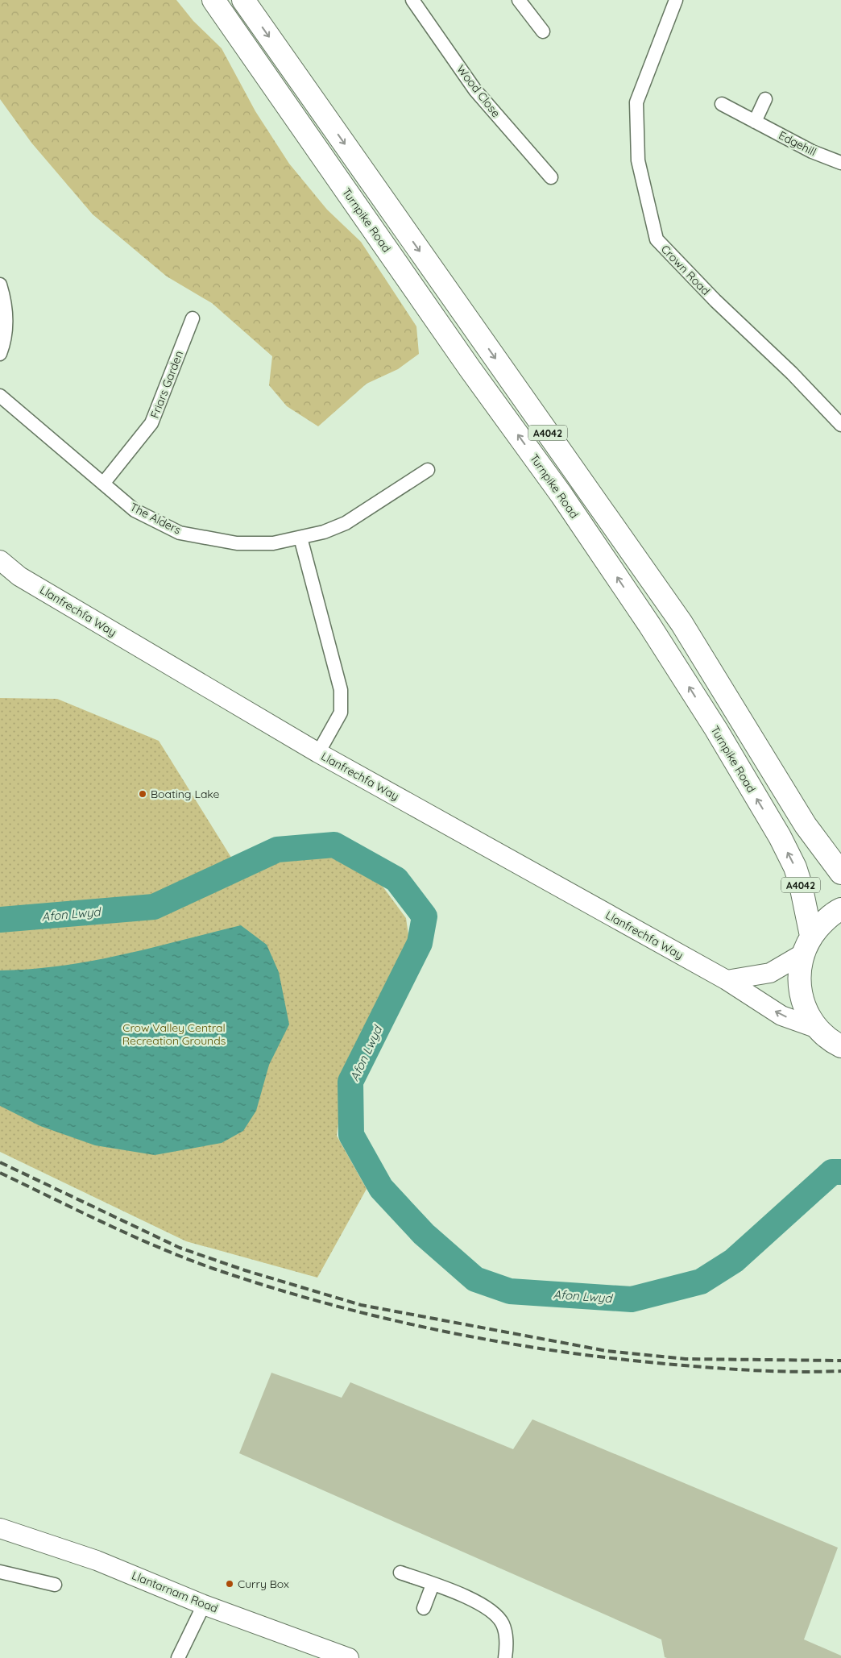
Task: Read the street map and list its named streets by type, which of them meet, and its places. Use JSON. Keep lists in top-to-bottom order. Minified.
{"streets":{"highway":["Turnpike Road","A4042"],"street":["Wood Close","Edgehill","Crown Road","Friars Garden","The Alders","Llanfrechfa Way","Llantarnam Road"]},"crossings":[["Friars Garden","The Alders"]],"water":["Afon Lwyd"],"parks":["Crow Valley Central Recreation Grounds"],"places":["Boating Lake","Curry Box"]}
